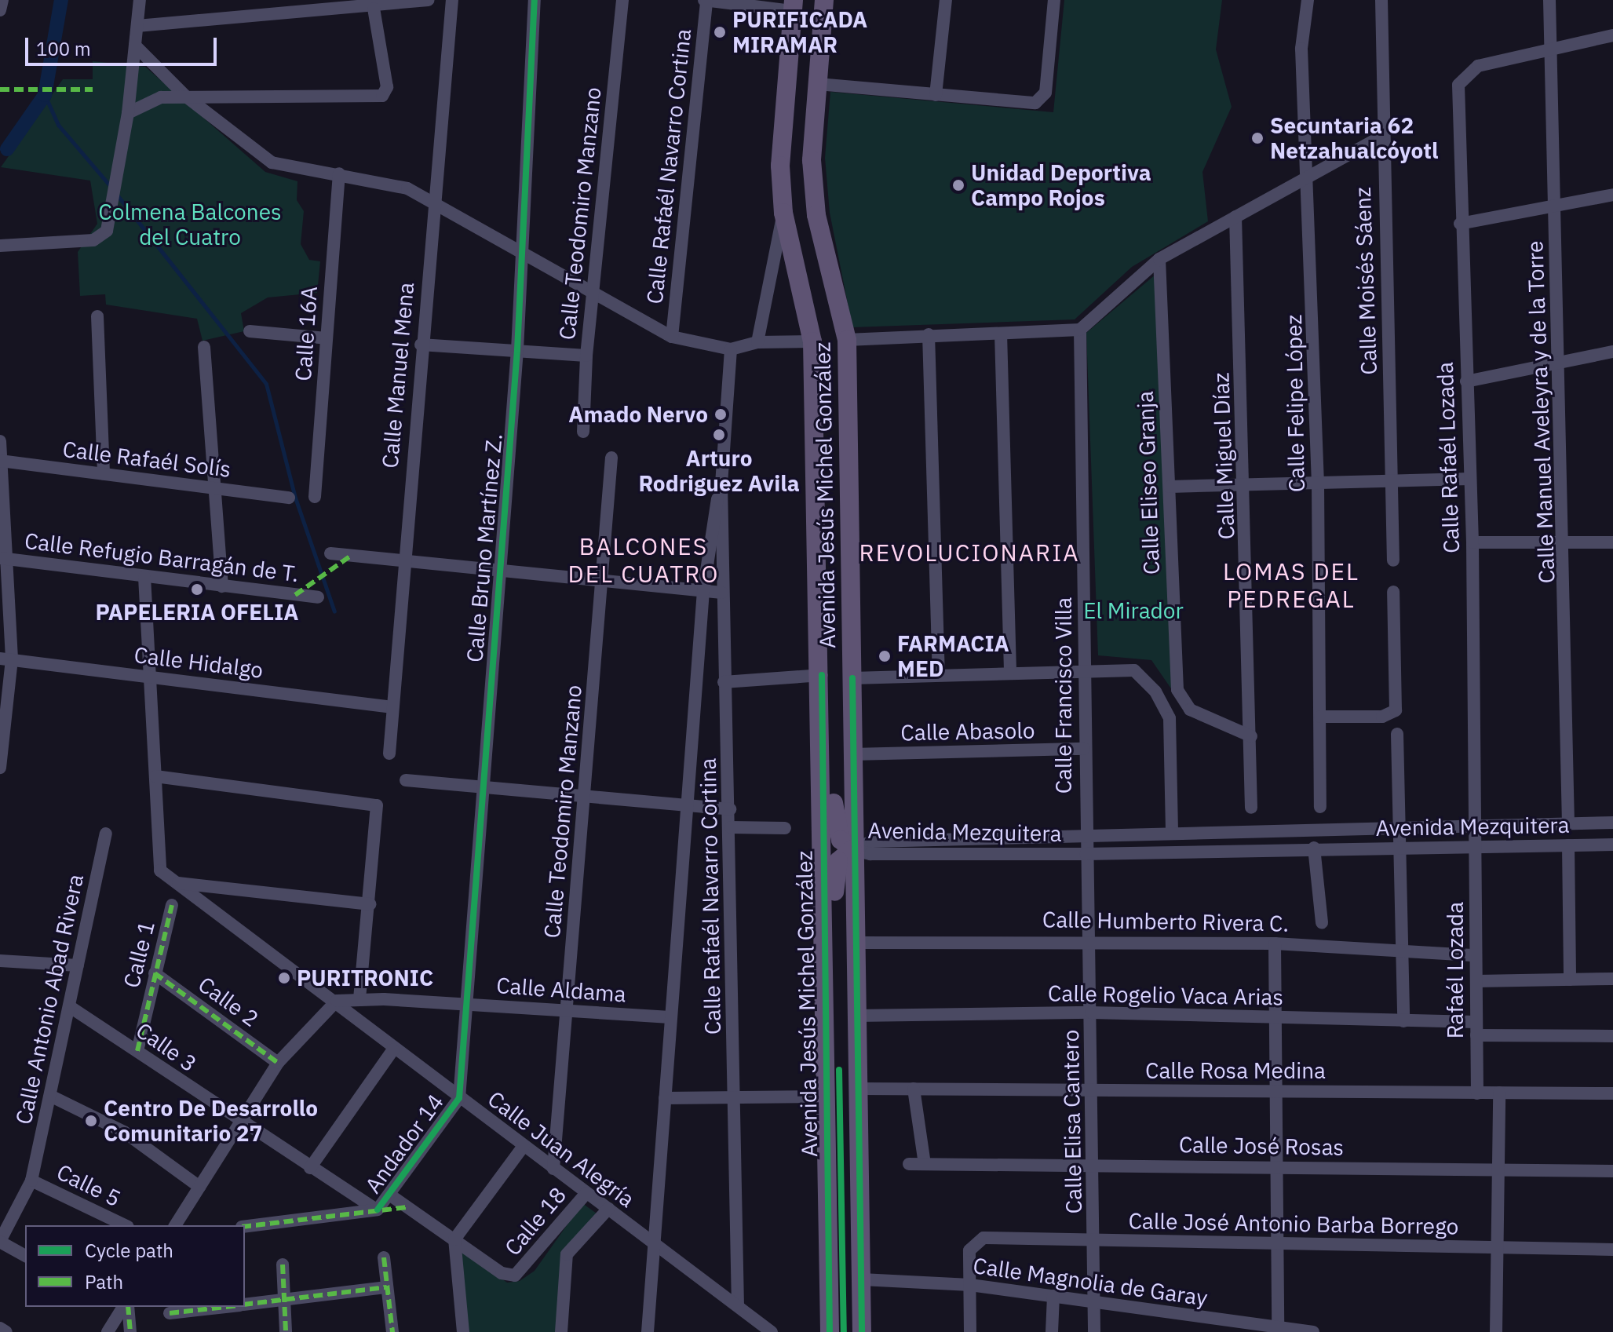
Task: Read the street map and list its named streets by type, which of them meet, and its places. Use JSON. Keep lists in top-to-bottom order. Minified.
{"streets":{"main road":["Avenida Jesús Michel González"],"street":["Calle Rafaél Navarro Cortina","Calle Teodomiro Manzano","Calle Moisés Sáenz","Calle 16A","Calle Manuel Mena","Calle Felipe López","Calle Manuel Aveleyra y de la Torre","Calle Miguel Díaz","Calle Rafaél Lozada","Calle Rafaél Solís","Calle Eliseo Granja","Calle Bruno Martínez Z.","Calle Refugio Barragán de T.","Calle Hidalgo","Calle Francisco Villa","Calle Abasolo","Avenida Mezquitera","Calle Humberto Rivera C.","Calle 1","Rafaél Lozada","Calle Aldama","Calle Rogelio Vaca Arias","Calle Antonio Abad Rivera","Calle 2","Calle 3","Calle Rosa Medina","Calle Elisa Cantero","Andador 14","Calle José Rosas","Calle Juan Alegría","Calle 5","Calle 18","Calle José Antonio Barba Borrego","Calle Magnolia de Garay"]},"crossings":[["Calle Rafaél Navarro Cortina","Calle Aldama"],["Calle Rafaél Navarro Cortina","Calle Juan Alegría"],["Calle Teodomiro Manzano","Calle Aldama"],["Calle Teodomiro Manzano","Calle Juan Alegría"],["Calle Manuel Mena","Calle Hidalgo"],["Calle Manuel Aveleyra y de la Torre","Calle Rafaél Lozada"],["Calle Manuel Aveleyra y de la Torre","Avenida Mezquitera"],["Calle Miguel Díaz","Calle Eliseo Granja"],["Calle Rafaél Lozada","Avenida Mezquitera"],["Calle Rafaél Lozada","Rafaél Lozada"],["Avenida Jesús Michel González","Calle Abasolo"],["Avenida Jesús Michel González","Avenida Mezquitera"],["Avenida Jesús Michel González","Calle Humberto Rivera C."],["Avenida Jesús Michel González","Calle Rogelio Vaca Arias"],["Avenida Jesús Michel González","Calle Rosa Medina"],["Avenida Jesús Michel González","Calle Magnolia de Garay"],["Calle Bruno Martínez Z.","Calle Aldama"],["Calle Bruno Martínez Z.","Andador 14"],["Calle Bruno Martínez Z.","Calle Juan Alegría"],["Calle Refugio Barragán de T.","Calle Juan Alegría"],["Calle Hidalgo","Calle Juan Alegría"],["Calle Francisco Villa","Calle Abasolo"],["Calle Francisco Villa","Avenida Mezquitera"],["Calle Francisco Villa","Calle Elisa Cantero"],["Avenida Mezquitera","Rafaél Lozada"],["Avenida Mezquitera","Calle Elisa Cantero"],["Calle Humberto Rivera C.","Rafaél Lozada"],["Calle Humberto Rivera C.","Calle Elisa Cantero"],["Calle 1","Calle 2"],["Calle 1","Calle 3"],["Rafaél Lozada","Calle Rogelio Vaca Arias"],["Rafaél Lozada","Calle Rosa Medina"],["Calle Aldama","Calle Juan Alegría"],["Calle Rogelio Vaca Arias","Calle Elisa Cantero"],["Calle Antonio Abad Rivera","Calle 3"],["Calle Antonio Abad Rivera","Calle 5"],["Calle 3","Andador 14"],["Calle Rosa Medina","Calle Elisa Cantero"],["Calle Elisa Cantero","Calle José Rosas"],["Calle Elisa Cantero","Calle José Antonio Barba Borrego"],["Calle Elisa Cantero","Calle Magnolia de Garay"],["Andador 14","Calle Juan Alegría"],["Andador 14","Calle 18"],["Calle Juan Alegría","Calle 18"],["Calle José Antonio Barba Borrego","Calle Magnolia de Garay"]],"districts":["BALCONES DEL CUATRO","REVOLUCIONARIA","LOMAS DEL PEDREGAL"],"parks":["Colmena Balcones del Cuatro","El Mirador"],"places":["PURIFICADA MIRAMAR","Secuntaria 62 Netzahualcóyotl","Unidad Deportiva Campo Rojos","Amado Nervo","Arturo Rodriguez Avila","PAPELERIA OFELIA","FARMACIA MED","PURITRONIC","Centro De Desarrollo Comunitario 27"],"legend":["Cycle path","Path"],"scale_bar":"100 m"}
